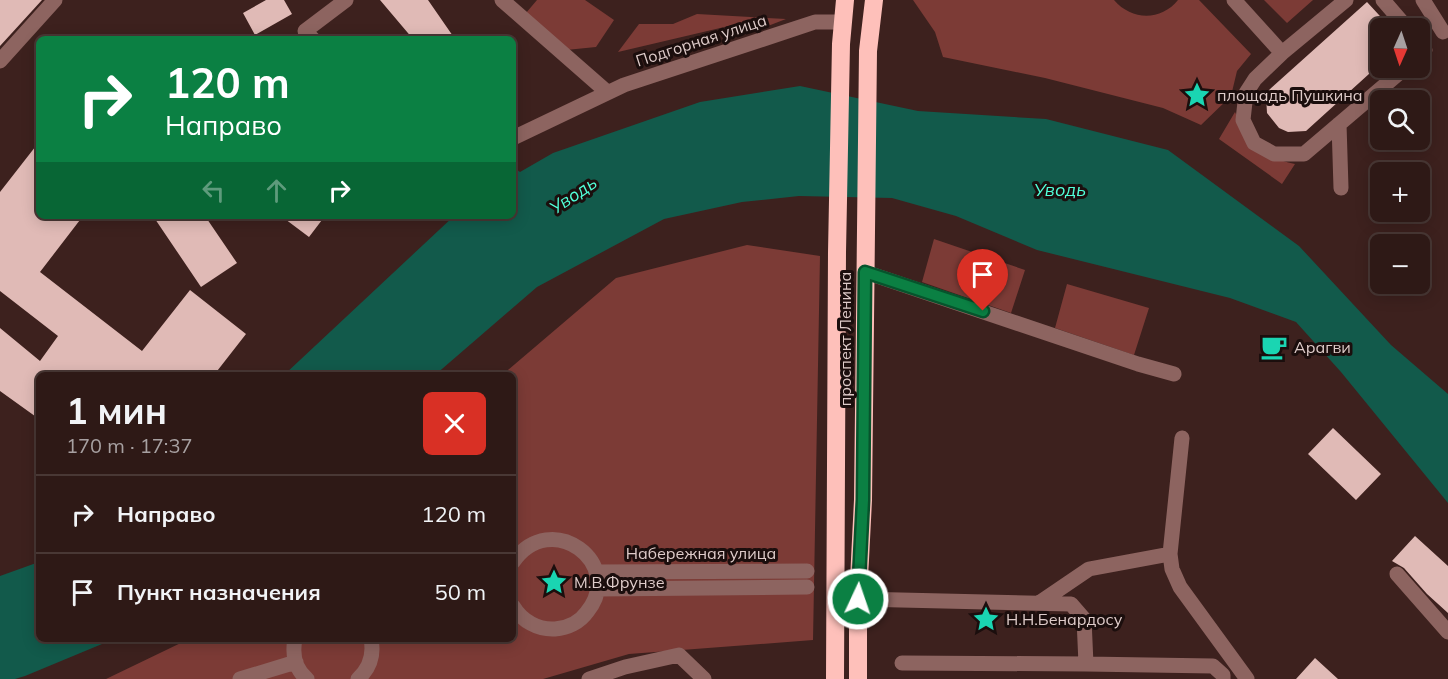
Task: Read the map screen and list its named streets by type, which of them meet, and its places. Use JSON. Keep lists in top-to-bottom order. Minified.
{"streets":{"highway":["проспект Ленина"],"street":["Подгорная улица","Набережная улица"]},"crossings":[["Подгорная улица","проспект Ленина"]],"water":["Уводь"],"places":{"place":["площадь Пушкина","М.В.Фрунзе","Н.Н.Бенардосу"],"cafe":["Арагви"]},"north":"bottom","page":{"map_buttons":["+","−"],"turn":["120 m","Направо"],"heading":["1 мин","170 m · 17:37"],"list":[{"name":"Направо","value":"120 m"},{"name":"Пункт назначения","value":"50 m"}]}}
